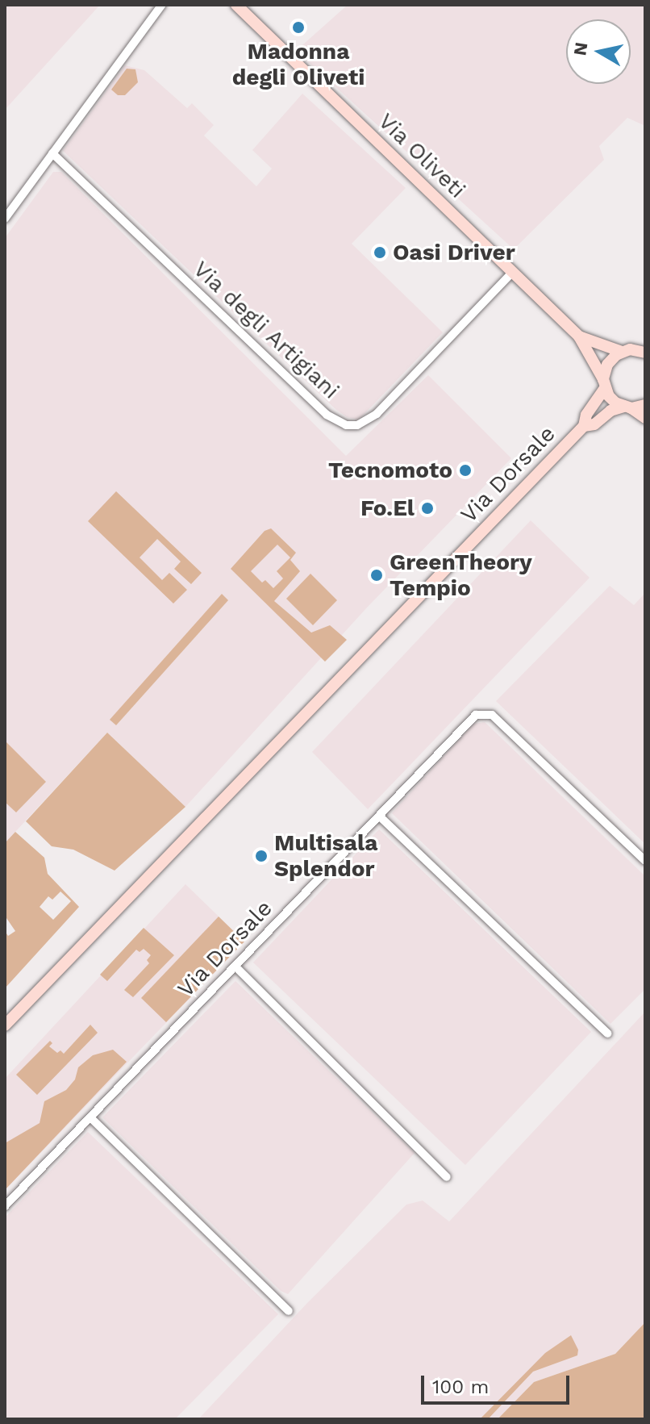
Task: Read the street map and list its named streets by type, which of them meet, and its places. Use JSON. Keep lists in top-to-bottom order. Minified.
{"streets":{"street":["Via Oliveti","Via degli Artigiani","Via Dorsale"]},"crossings":[["Via Oliveti","Via degli Artigiani"],["Via Oliveti","Via Dorsale"]],"places":["Madonna degli Oliveti","Oasi Driver","Tecnomoto","Fo.El","GreenTheory Tempio","Multisala Splendor"],"scale_bar":"100 m","north":"left"}
